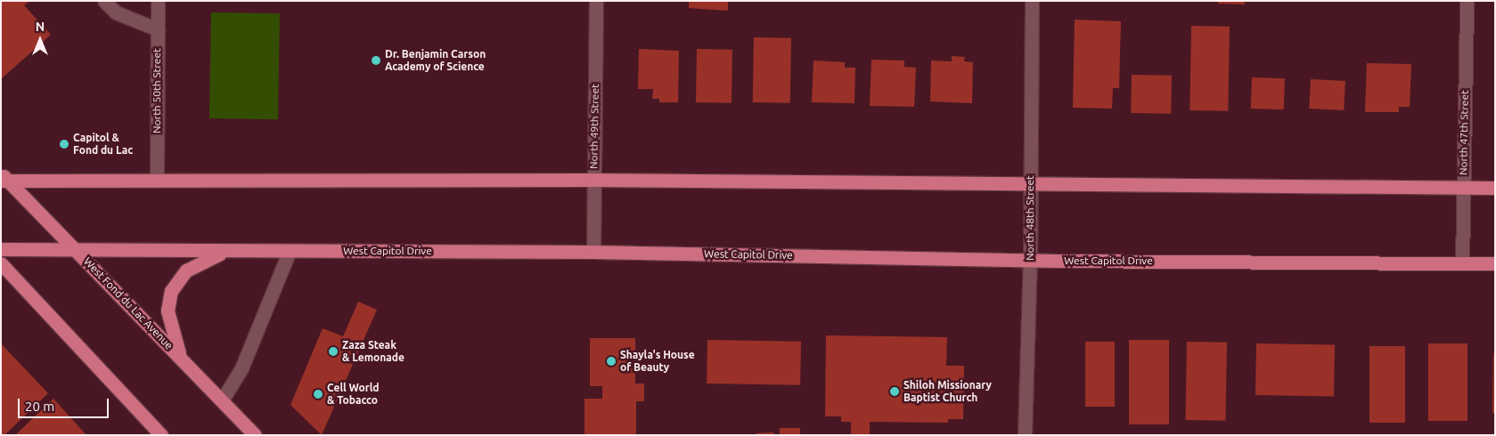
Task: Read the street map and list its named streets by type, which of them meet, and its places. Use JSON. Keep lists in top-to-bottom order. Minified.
{"streets":{"main road":["West Capitol Drive","West Fond du Lac Avenue"],"street":["North 50th Street","North 49th Street","North 47th Street","North 48th Street"]},"crossings":[["North 49th Street","West Capitol Drive"],["North 47th Street","West Capitol Drive"],["North 48th Street","West Capitol Drive"],["West Capitol Drive","West Fond du Lac Avenue"]],"places":["Dr. Benjamin Carson Academy of Science","Capitol & Fond du Lac","Zaza Steak & Lemonade","Shayla's House of Beauty","Shiloh Missionary Baptist Church","Cell World & Tobacco"],"scale_bar":"20 m","north":"top"}
